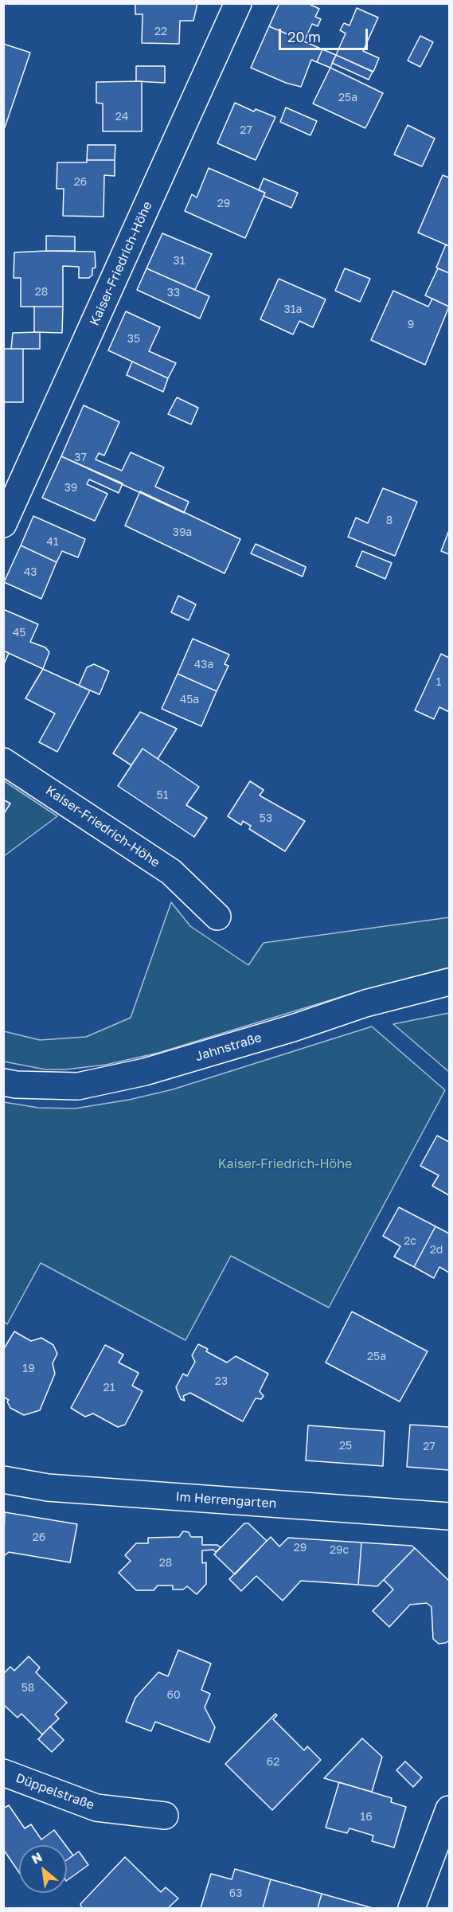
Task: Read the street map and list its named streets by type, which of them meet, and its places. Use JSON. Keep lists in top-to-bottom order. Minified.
{"streets":{"street":["Kaiser-Friedrich-Höhe","Jahnstraße","Im Herrengarten","Düppelstraße"]},"parks":["Kaiser-Friedrich-Höhe"],"house_numbers":["22","25a","24","27","26","29","31","28","33","31a","9","35","37","39","8","39a","41","43","45","43a","1","45a","51","53","2c","2d","25a","19","23","21","25","27","26","29","29c","28","58","60","62","16","63"],"scale_bar":"20 m","north":"top left"}
